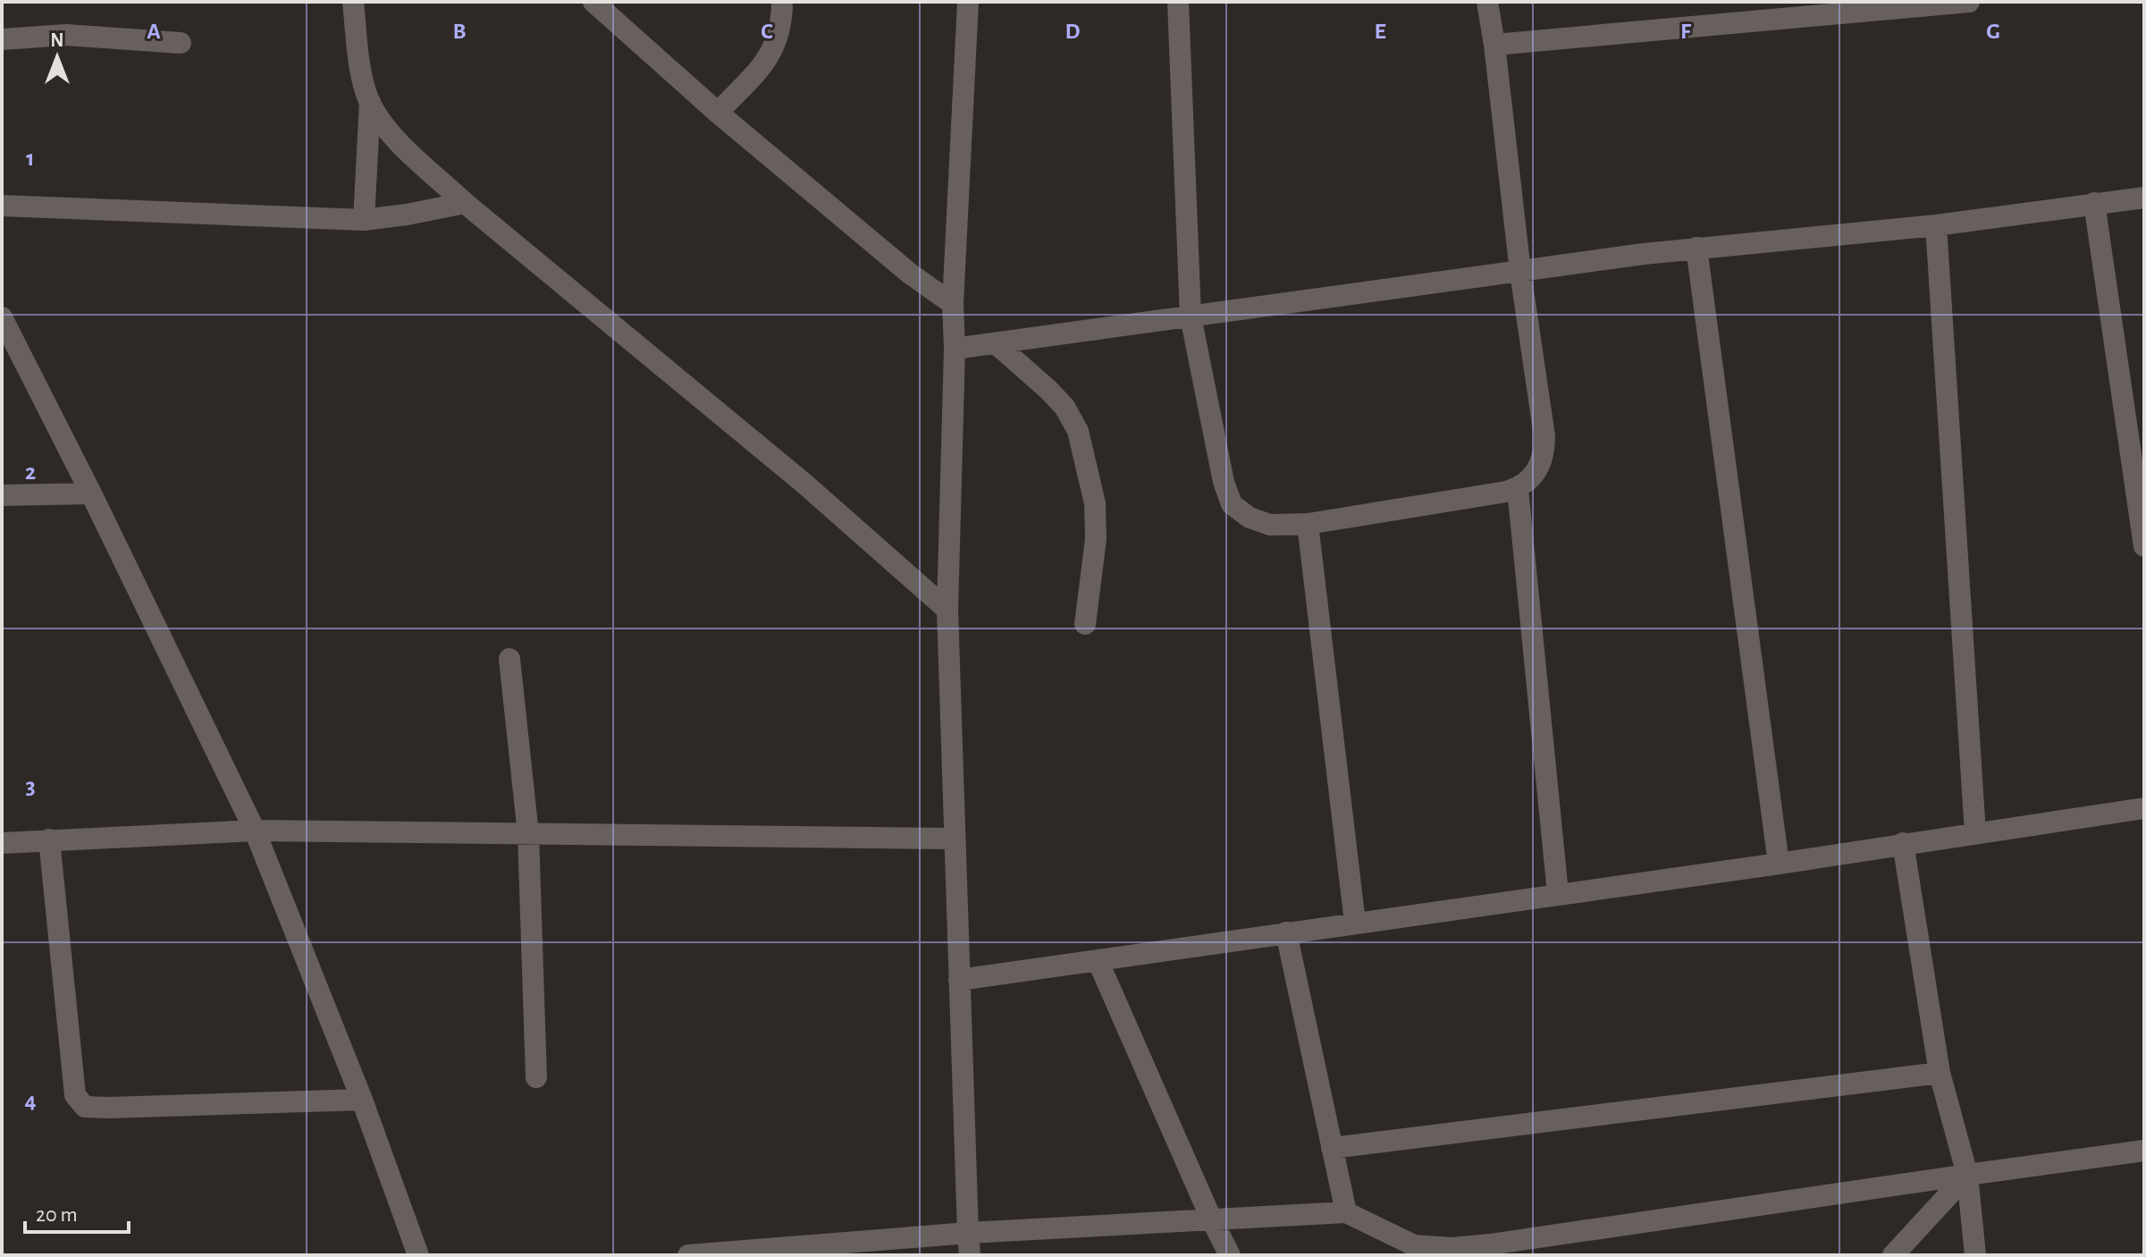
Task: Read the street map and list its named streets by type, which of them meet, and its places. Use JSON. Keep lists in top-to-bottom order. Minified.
{"scale_bar":"20 m","north":"top","grid":{"columns":["A","B","C","D","E","F","G"],"rows":["1","2","3","4"]}}
